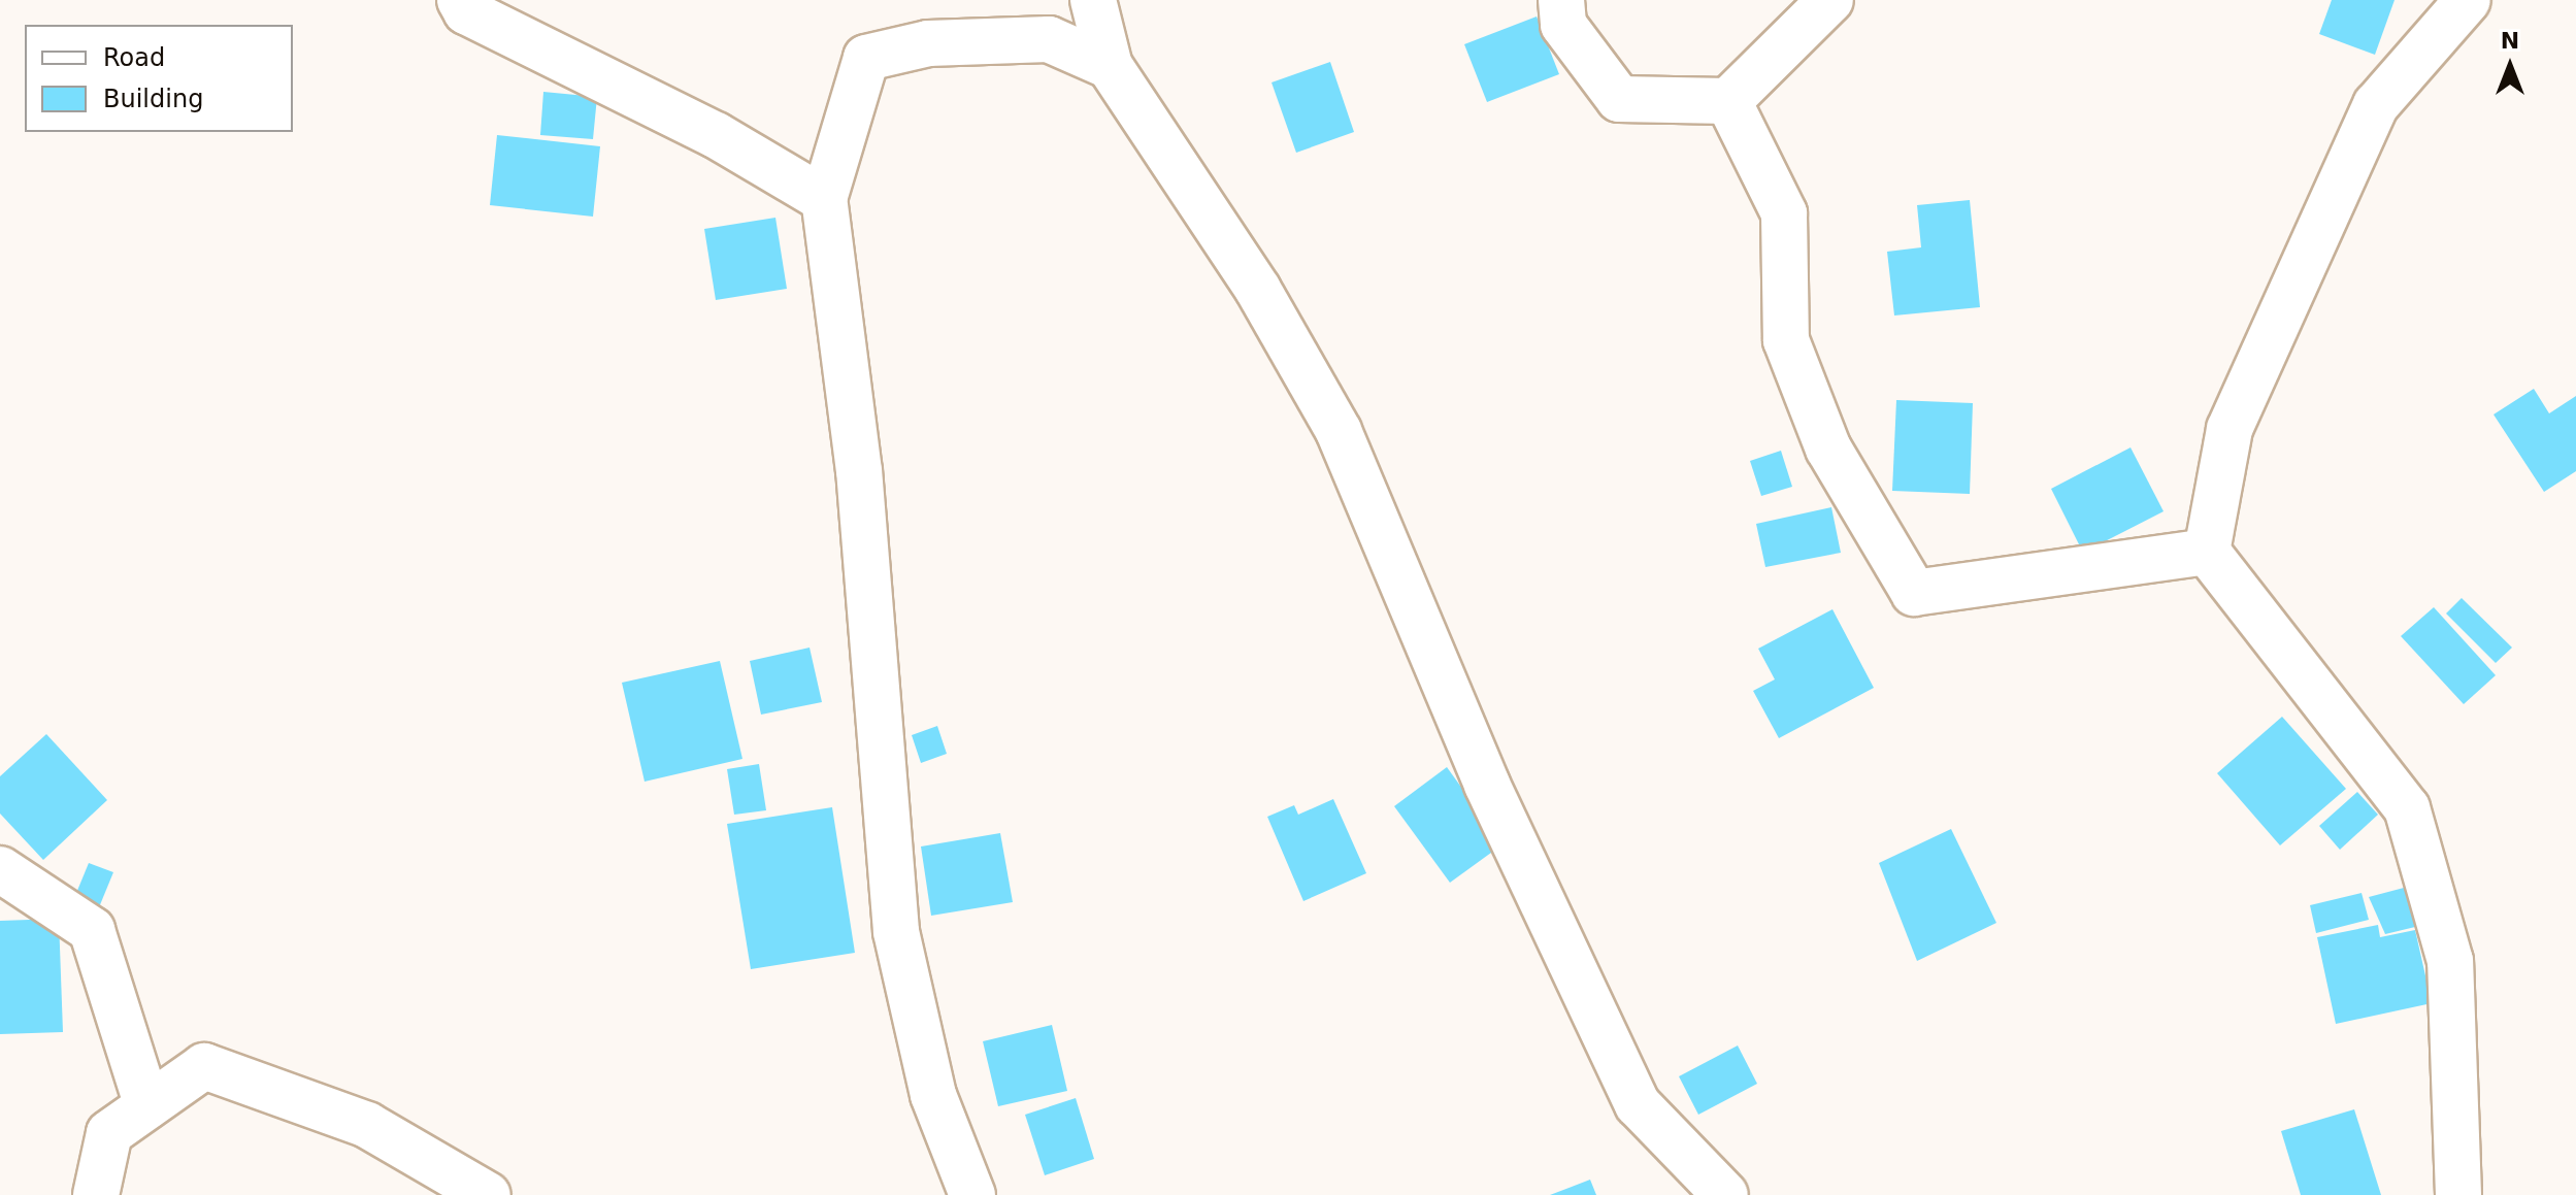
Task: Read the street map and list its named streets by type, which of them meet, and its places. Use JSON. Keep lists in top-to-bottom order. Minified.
{"legend":["Road","Building"],"north":"top"}
